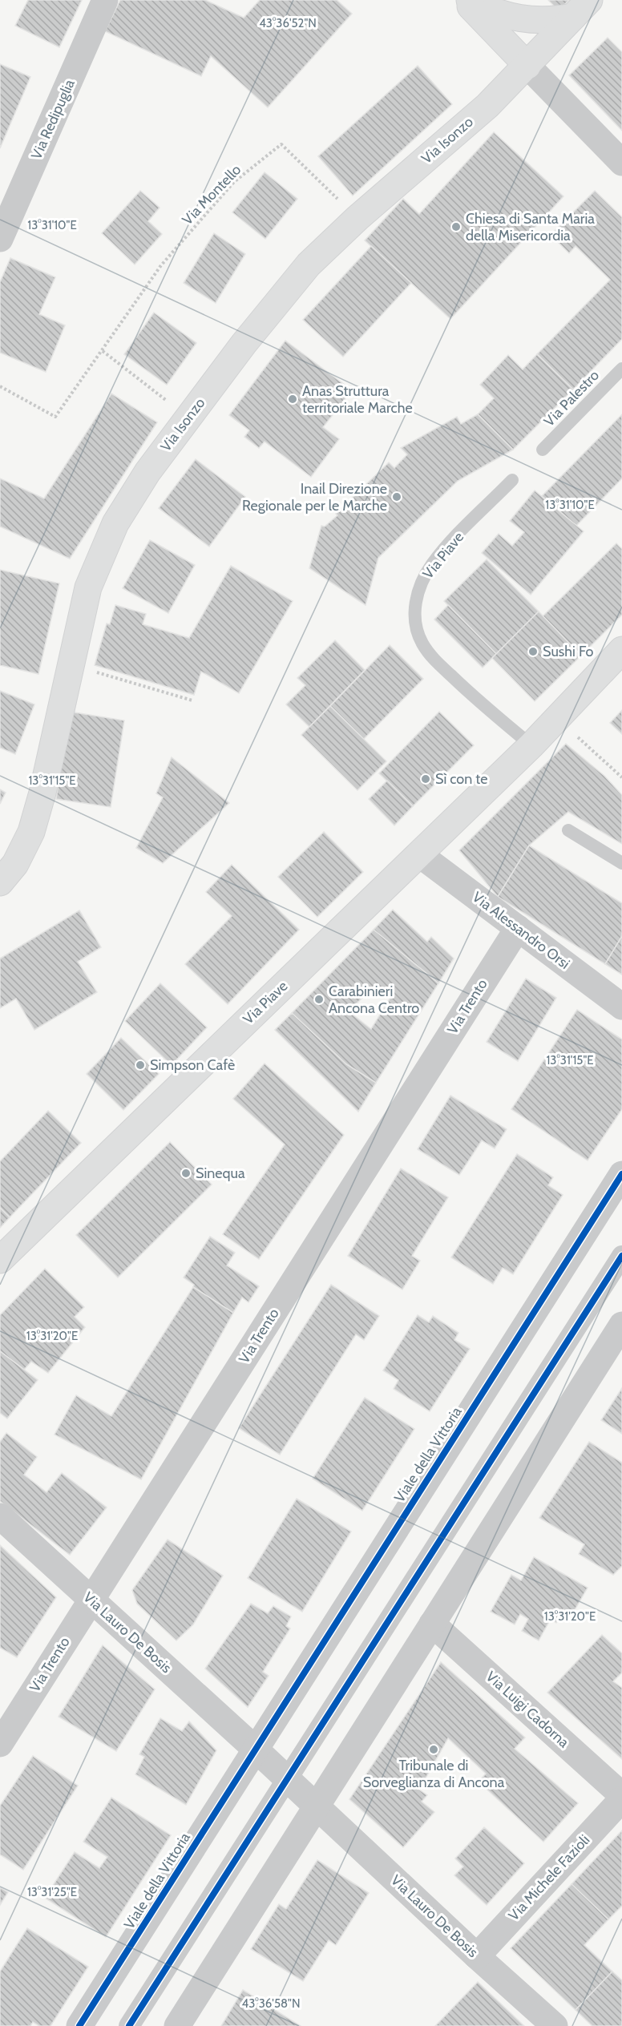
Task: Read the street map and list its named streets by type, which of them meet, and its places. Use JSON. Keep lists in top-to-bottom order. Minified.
{"streets":{"main road":["Via Isonzo","Via Piave"],"street":["Via Redipuglia","Via Alessandro Orsi","Via Trento","Viale della Vittoria","Via Lauro De Bosis","Via Luigi Cadorna","Via Michele Fazioli"],"lane":["Via Palestro"],"path":["Via Montello"]},"crossings":[["Via Isonzo","Via Montello"],["Via Piave","Via Alessandro Orsi"],["Via Alessandro Orsi","Via Trento"],["Via Trento","Via Lauro De Bosis"],["Viale della Vittoria","Via Lauro De Bosis"],["Via Lauro De Bosis","Via Michele Fazioli"]],"places":["Chiesa di Santa Maria della Misericordia","Anas Struttura territoriale Marche","Inail Direzione Regionale per le Marche","Sushi Fo","Sì con te","Carabinieri Ancona Centro","Simpson Cafè","Sinequa","Tribunale di Sorveglianza di Ancona"],"coordinates":["43°36'52\"N","13°31'10\"E","13°31'15\"E","13°31'20\"E","13°31'25\"E","43°36'58\"N"]}
